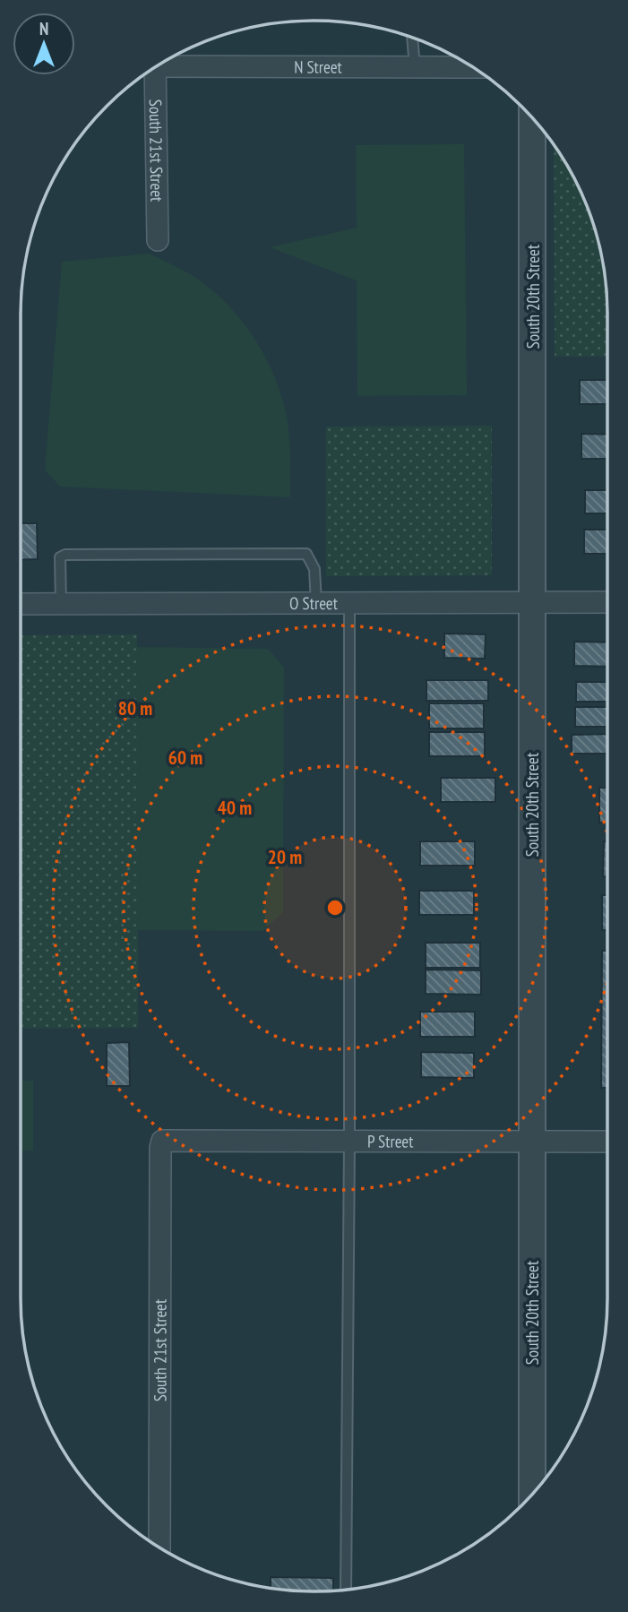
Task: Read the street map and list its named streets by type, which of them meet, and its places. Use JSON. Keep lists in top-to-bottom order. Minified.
{"streets":{"street":["N Street","South 21st Street","South 20th Street","O Street","P Street"]},"crossings":[["South 21st Street","P Street"],["South 20th Street","O Street"],["South 20th Street","P Street"]],"north":"top","rings":["80 m","60 m","40 m","20 m"]}
